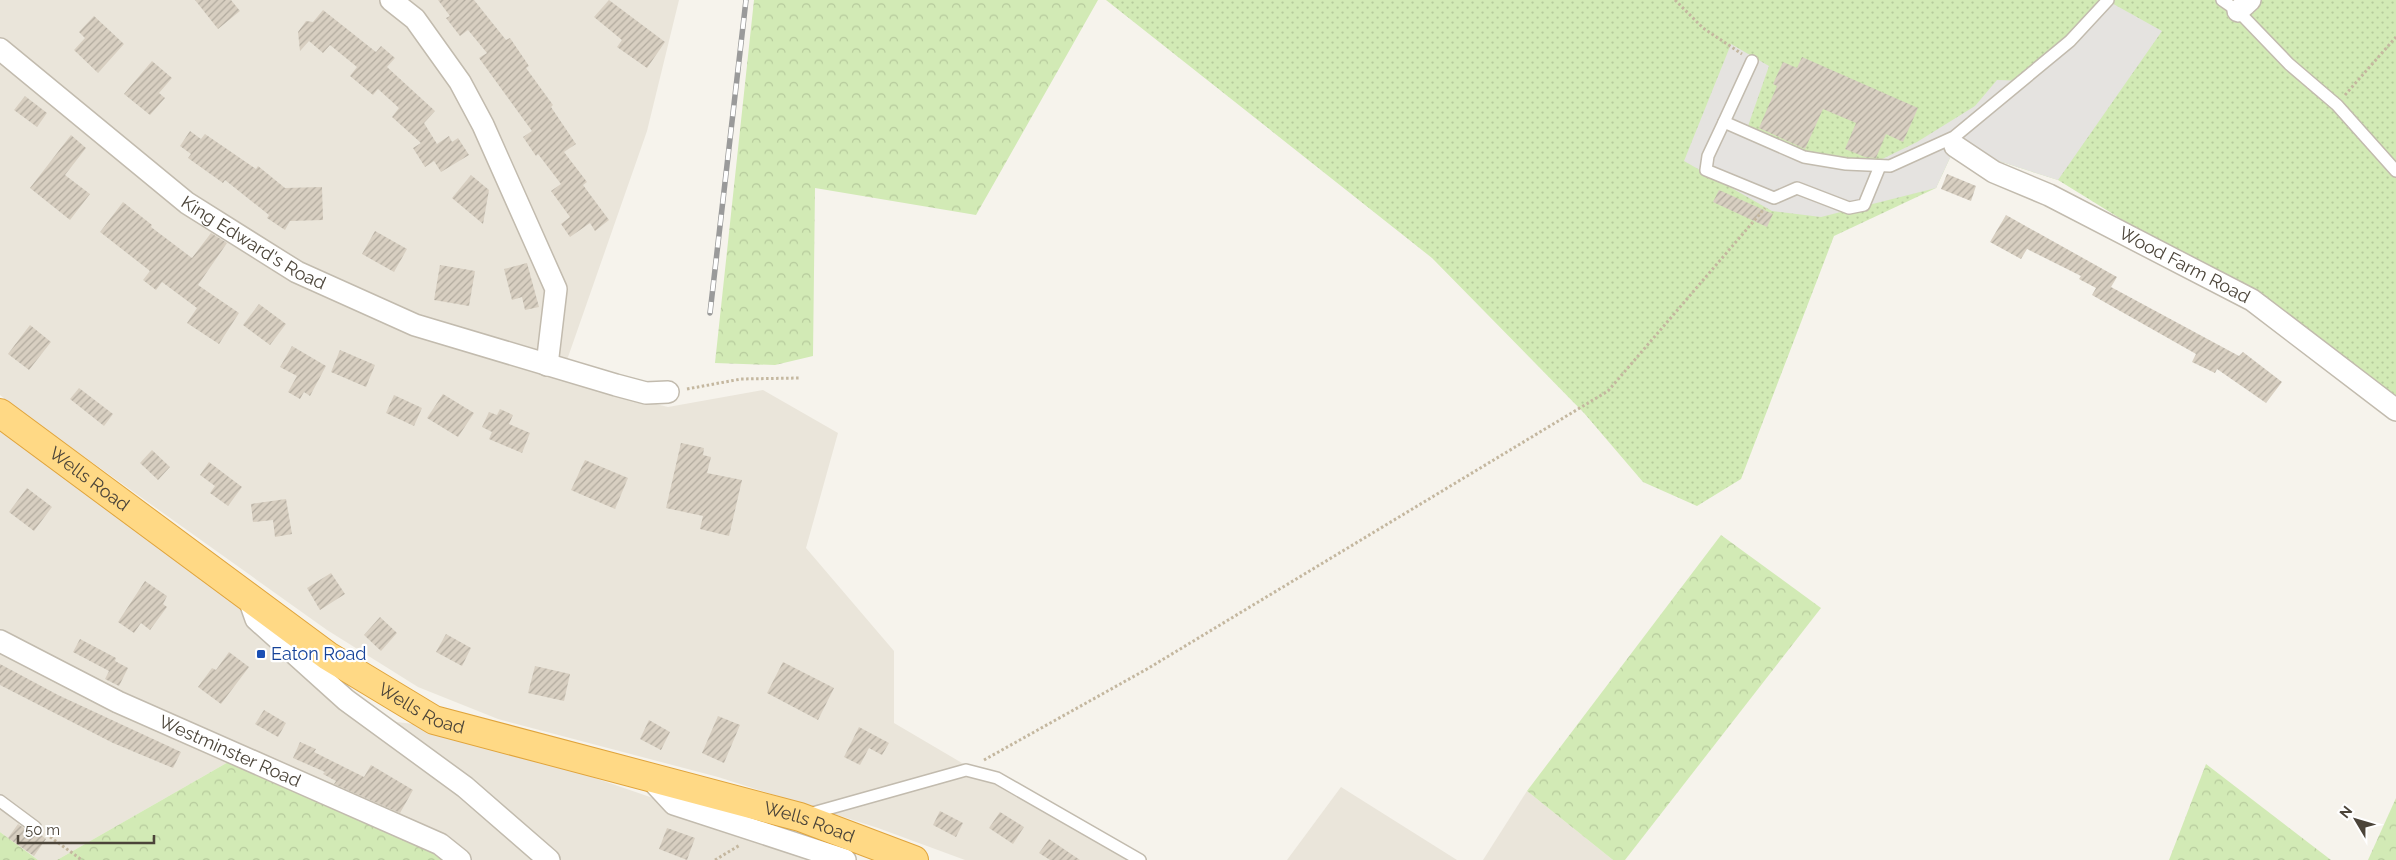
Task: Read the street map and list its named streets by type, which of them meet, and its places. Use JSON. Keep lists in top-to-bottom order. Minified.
{"streets":{"highway":["Wells Road"],"street":["King Edward's Road","Wood Farm Road","Westminster Road"]},"places":{"transit":["Eaton Road"]},"scale_bar":"50 m","north":"top left"}
